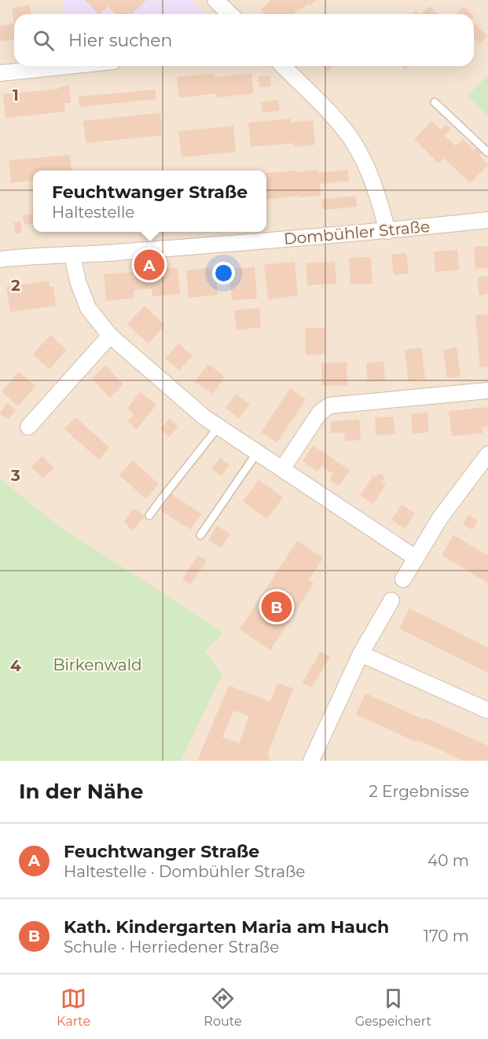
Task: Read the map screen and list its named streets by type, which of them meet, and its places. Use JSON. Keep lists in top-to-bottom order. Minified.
{"streets":{"street":["Dombühler Straße"]},"parks":["Birkenwald"],"page":{"search":"Hier suchen","popup":["Feuchtwanger Straße","Haltestelle"],"pins":["A","B"],"heading":["In der Nähe","2 Ergebnisse"],"list":[{"mark":"A","name":"Feuchtwanger Straße","note":"Haltestelle · Dombühler Straße","value":"40 m"},{"mark":"B","name":"Kath. Kindergarten Maria am Hauch","note":"Schule · Herriedener Straße","value":"170 m"}],"nav":["Karte","Route","Gespeichert"]},"grid":{"rows":["1","2","3","4"]}}
